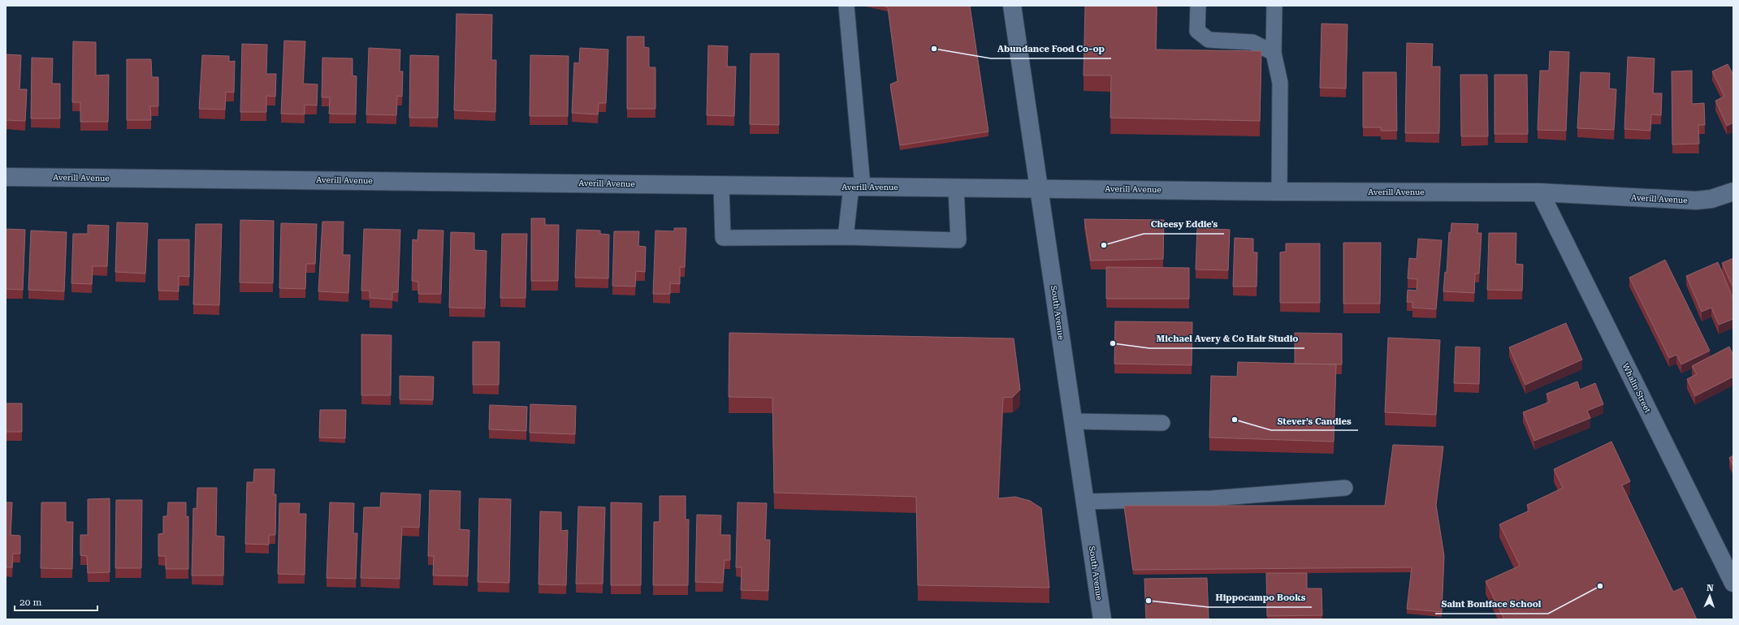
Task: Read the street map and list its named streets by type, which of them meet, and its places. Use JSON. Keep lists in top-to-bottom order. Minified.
{"streets":{"street":["Averill Avenue","South Avenue","Whalin Street"]},"crossings":[["Averill Avenue","South Avenue"],["Averill Avenue","Whalin Street"]],"places":["Abundance Food Co-op","Cheesy Eddie's","Michael Avery & Co Hair Studio","Stever’s Candies","Saint Boniface School","Hippocampo Books"],"scale_bar":"20 m","north":"top"}
